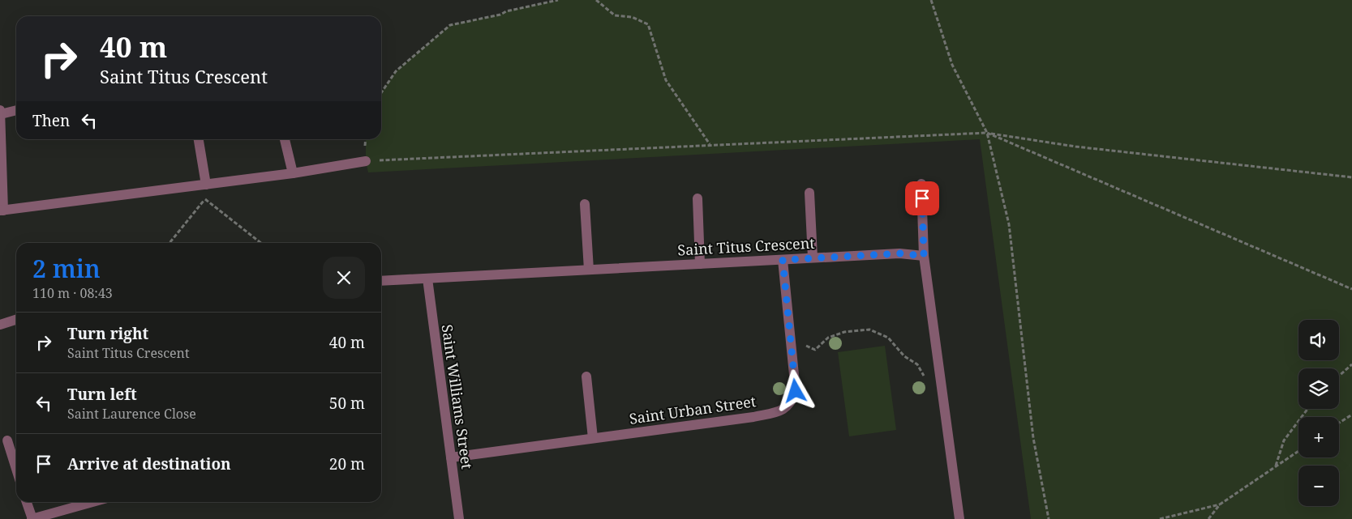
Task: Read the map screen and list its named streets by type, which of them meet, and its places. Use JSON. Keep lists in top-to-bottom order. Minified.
{"streets":{"street":["Saint Titus Crescent","Saint Williams Street","Saint Urban Street"]},"crossings":[["Saint Titus Crescent","Saint Williams Street"],["Saint Titus Crescent","Saint Urban Street"],["Saint Williams Street","Saint Urban Street"]],"page":{"turn":["40 m","Saint Titus Crescent"],"then":"Then","heading":["2 min","110 m · 08:43"],"list":[{"name":"Turn right","note":"Saint Titus Crescent","value":"40 m"},{"name":"Turn left","note":"Saint Laurence Close","value":"50 m"},{"name":"Arrive at destination","value":"20 m"}],"map_buttons":["+","−"]}}
